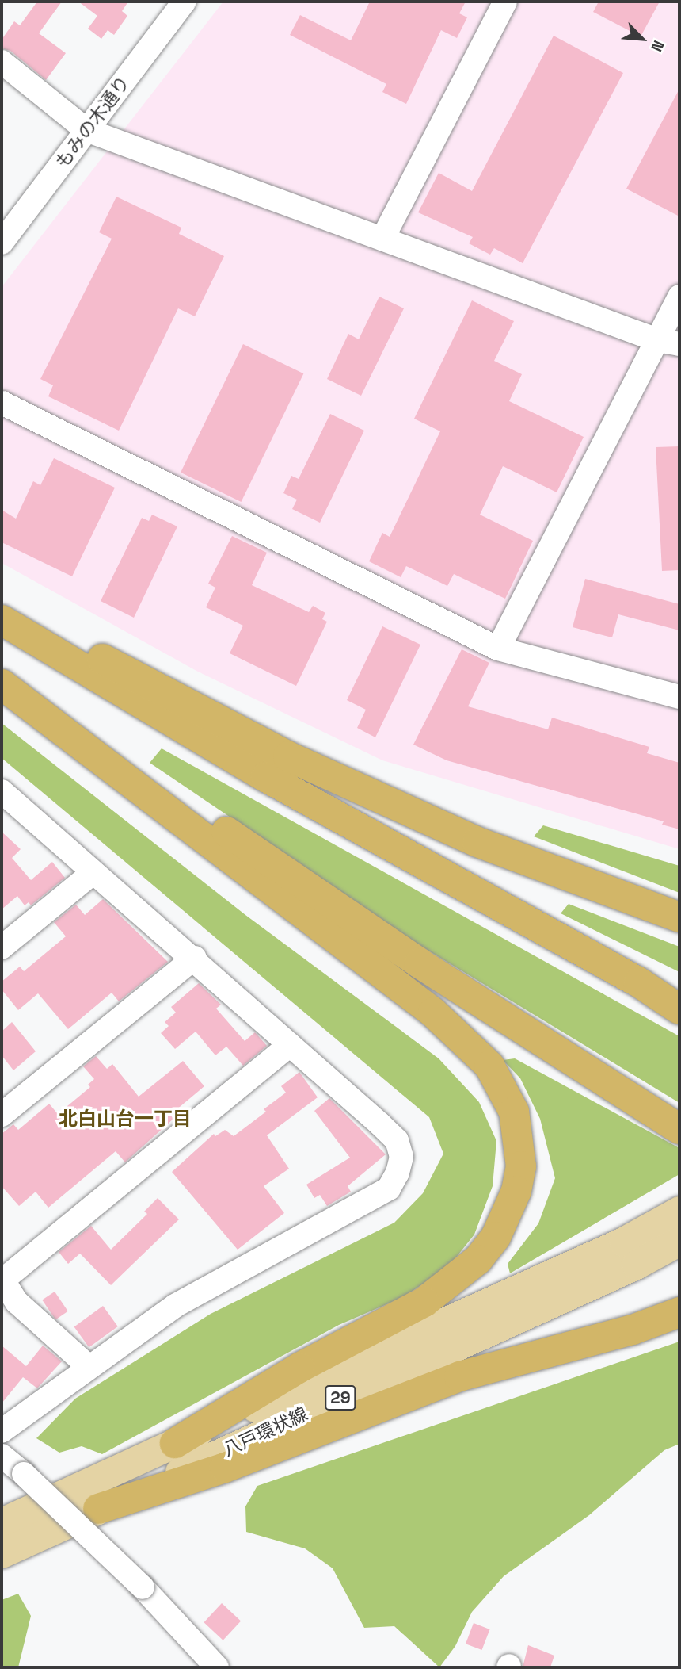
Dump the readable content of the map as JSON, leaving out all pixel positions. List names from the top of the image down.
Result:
{
  "streets": {
    "main road": ["29", "八戸環状線"],
    "street": ["もみの木通り"]
  },
  "districts": ["北白山台一丁目"],
  "north": "bottom right"
}
